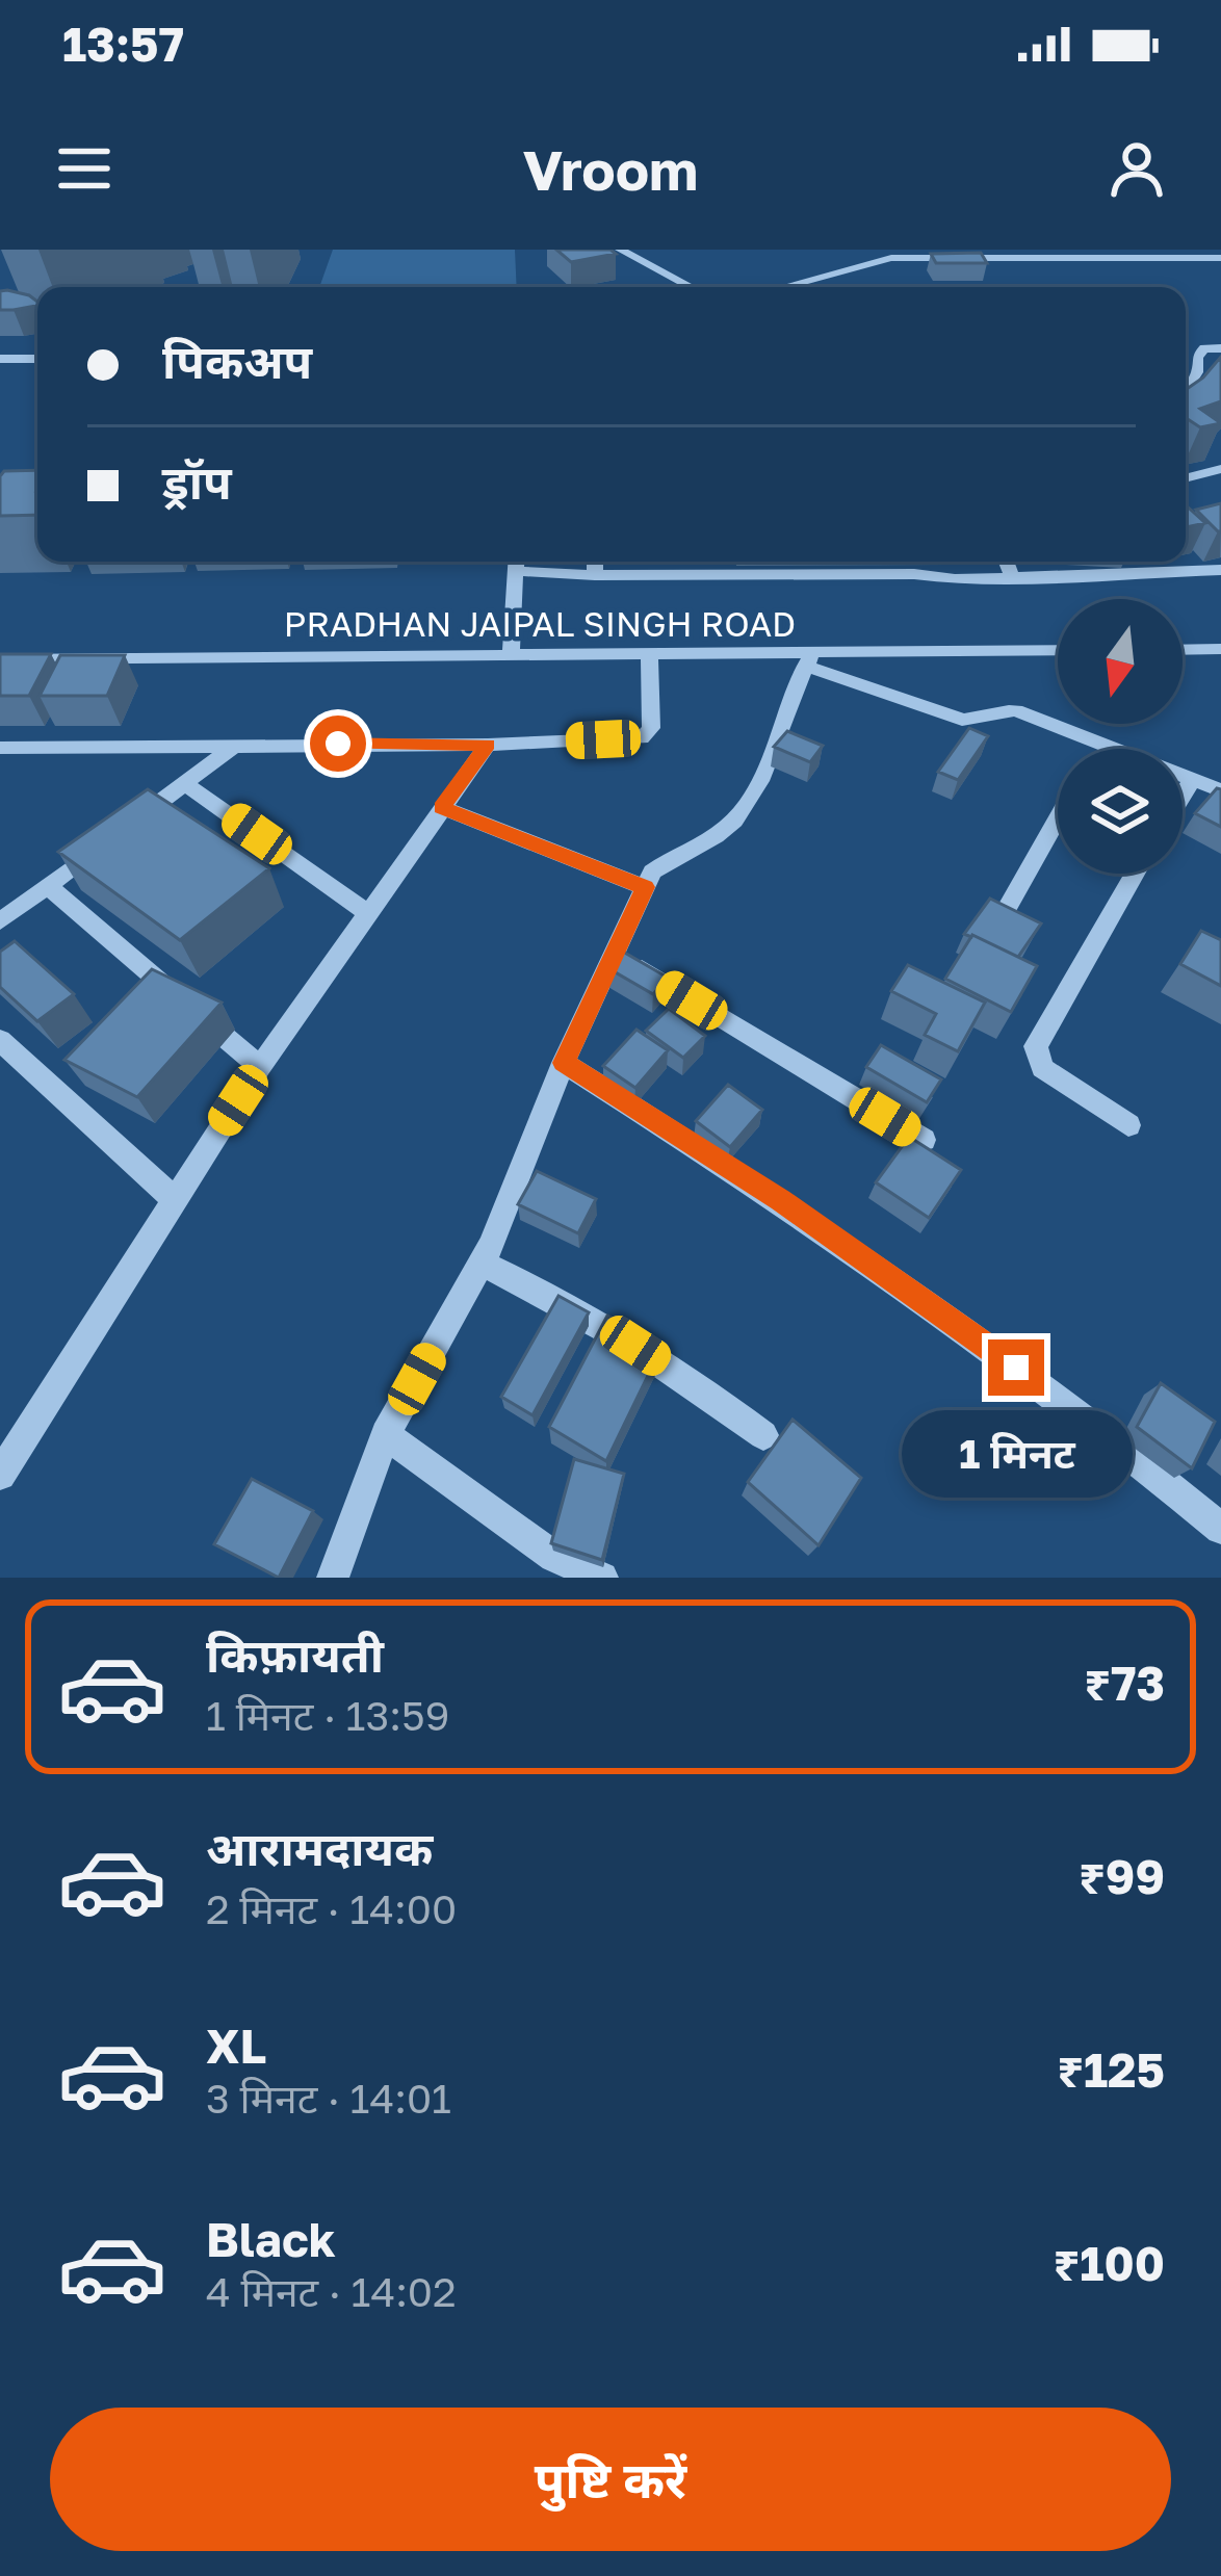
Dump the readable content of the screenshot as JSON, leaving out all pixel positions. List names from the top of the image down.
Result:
{
  "streets": {
    "street": ["PRADHAN JAIPAL SINGH ROAD"]
  },
  "north": "bottom",
  "page": {
    "status": "13:57",
    "header": "Vroom",
    "banner": ["पिकअप", "ड्रॉप"],
    "bubble": "1 मिनट",
    "list": [
      {
        "name": "किफ़ायती",
        "note": "1 मिनट · 13:59",
        "value": "₹73"
      },
      {
        "name": "आरामदायक",
        "note": "2 मिनट · 14:00",
        "value": "₹99"
      },
      {
        "name": "XL",
        "note": "3 मिनट · 14:01",
        "value": "₹125"
      },
      {
        "name": "Black",
        "note": "4 मिनट · 14:02",
        "value": "₹100"
      }
    ],
    "buttons": "पुष्टि करें"
  }
}
